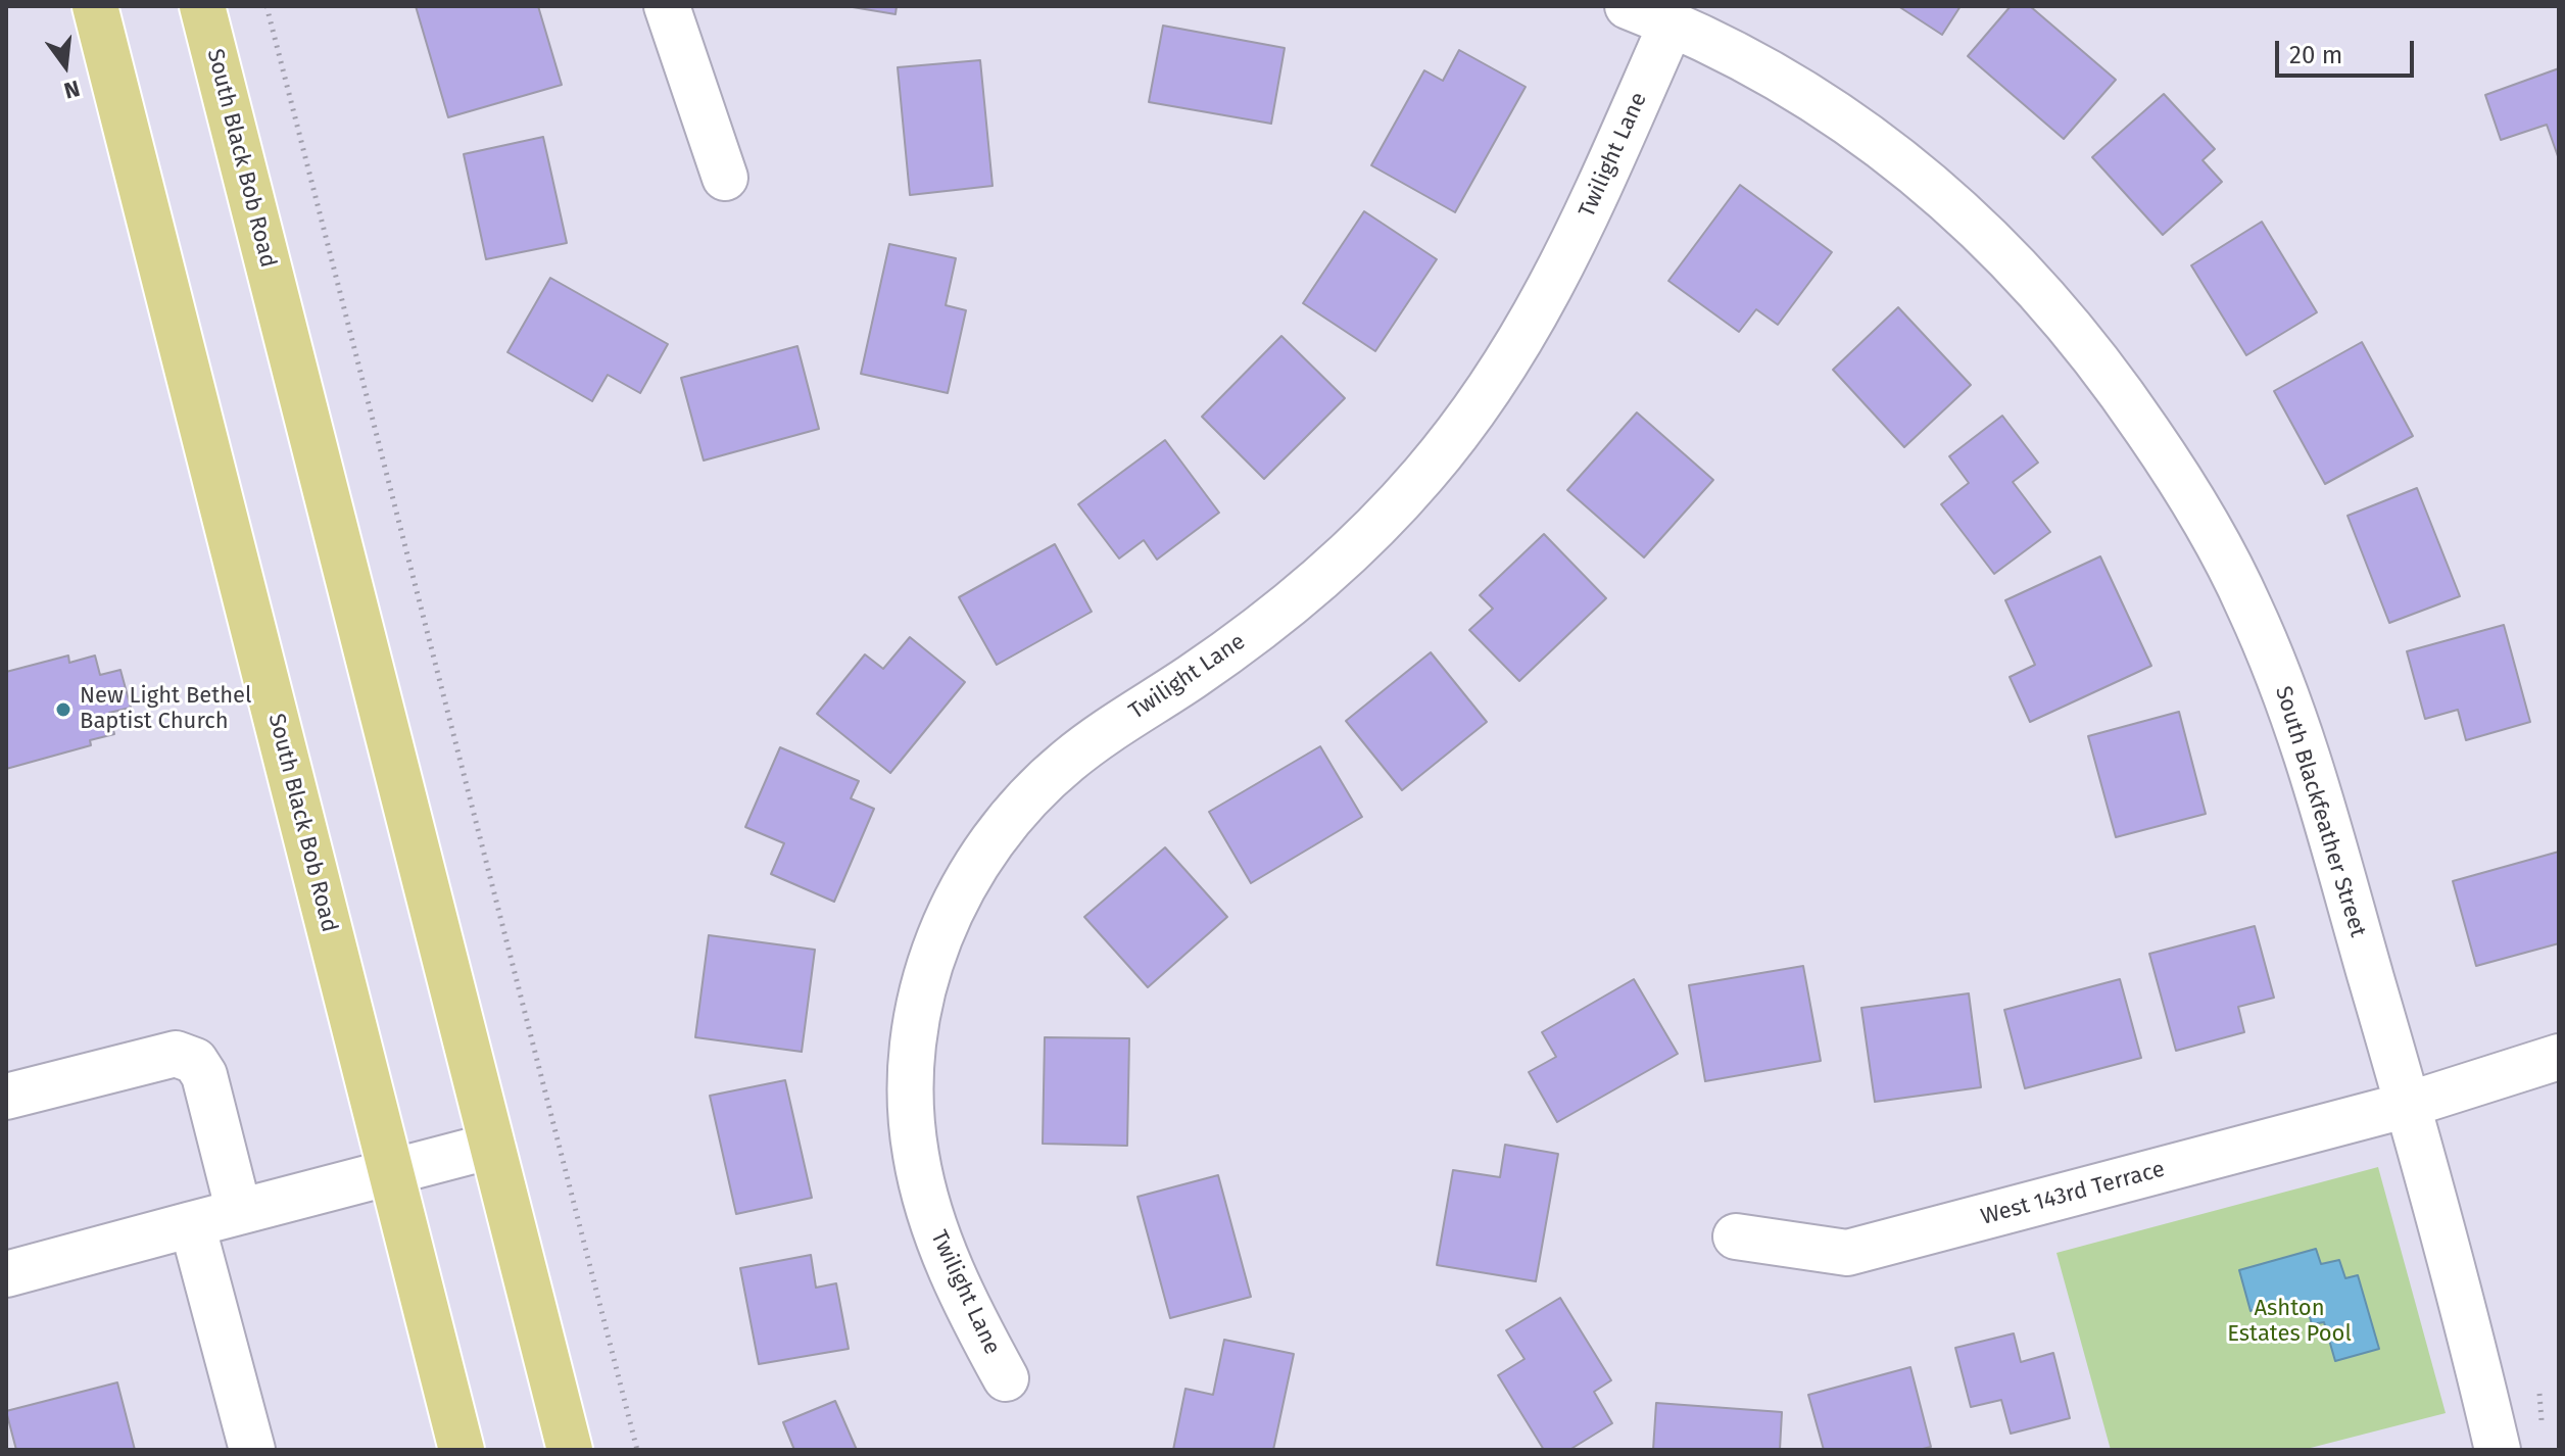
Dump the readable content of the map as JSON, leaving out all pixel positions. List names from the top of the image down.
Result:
{
  "streets": {
    "main road": ["South Black Bob Road"],
    "street": ["Twilight Lane", "South Blackfeather Street", "West 143rd Terrace"]
  },
  "crossings": [
    ["Twilight Lane", "South Blackfeather Street"],
    ["South Blackfeather Street", "West 143rd Terrace"]
  ],
  "parks": ["Ashton Estates Pool"],
  "places": ["New Light Bethel Baptist Church"],
  "scale_bar": "20 m",
  "north": "bottom"
}
